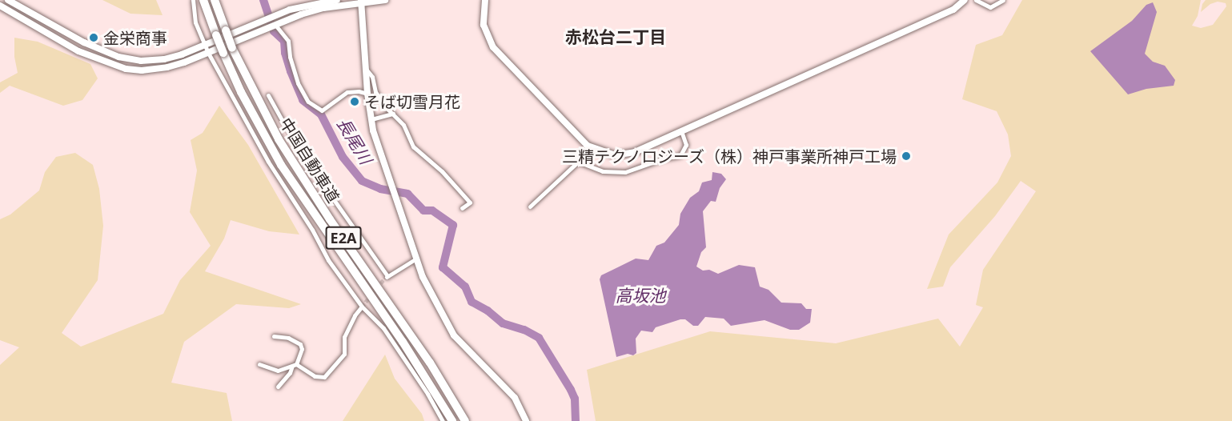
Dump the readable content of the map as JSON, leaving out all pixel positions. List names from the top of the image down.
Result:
{
  "streets": {
    "highway": ["中国自動車道", "E2A"]
  },
  "districts": ["赤松台二丁目"],
  "water": ["長尾川", "高坂池"],
  "places": ["金栄商事", "そば切雪月花", "三精テクノロジーズ（株）神戸事業所神戸工場"]
}
